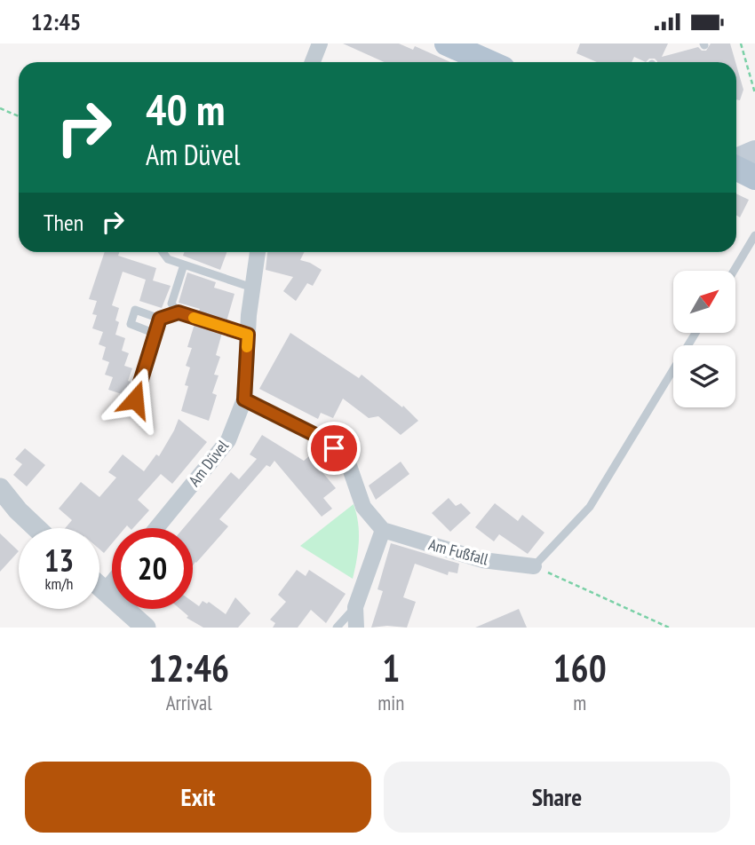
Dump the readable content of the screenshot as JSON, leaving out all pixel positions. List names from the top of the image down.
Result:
{
  "streets": {
    "street": ["Am Düvel", "Am Fußfall"]
  },
  "north": "top right",
  "page": {
    "status": "12:45",
    "turn": ["40 m", "Am Düvel"],
    "then": "Then",
    "speed": "13 km/h",
    "limit": "20",
    "eta": [
      "12:46",
      "Arrival",
      "1",
      "min",
      "160",
      "m"
    ],
    "buttons": ["Exit", "Share"]
  }
}
